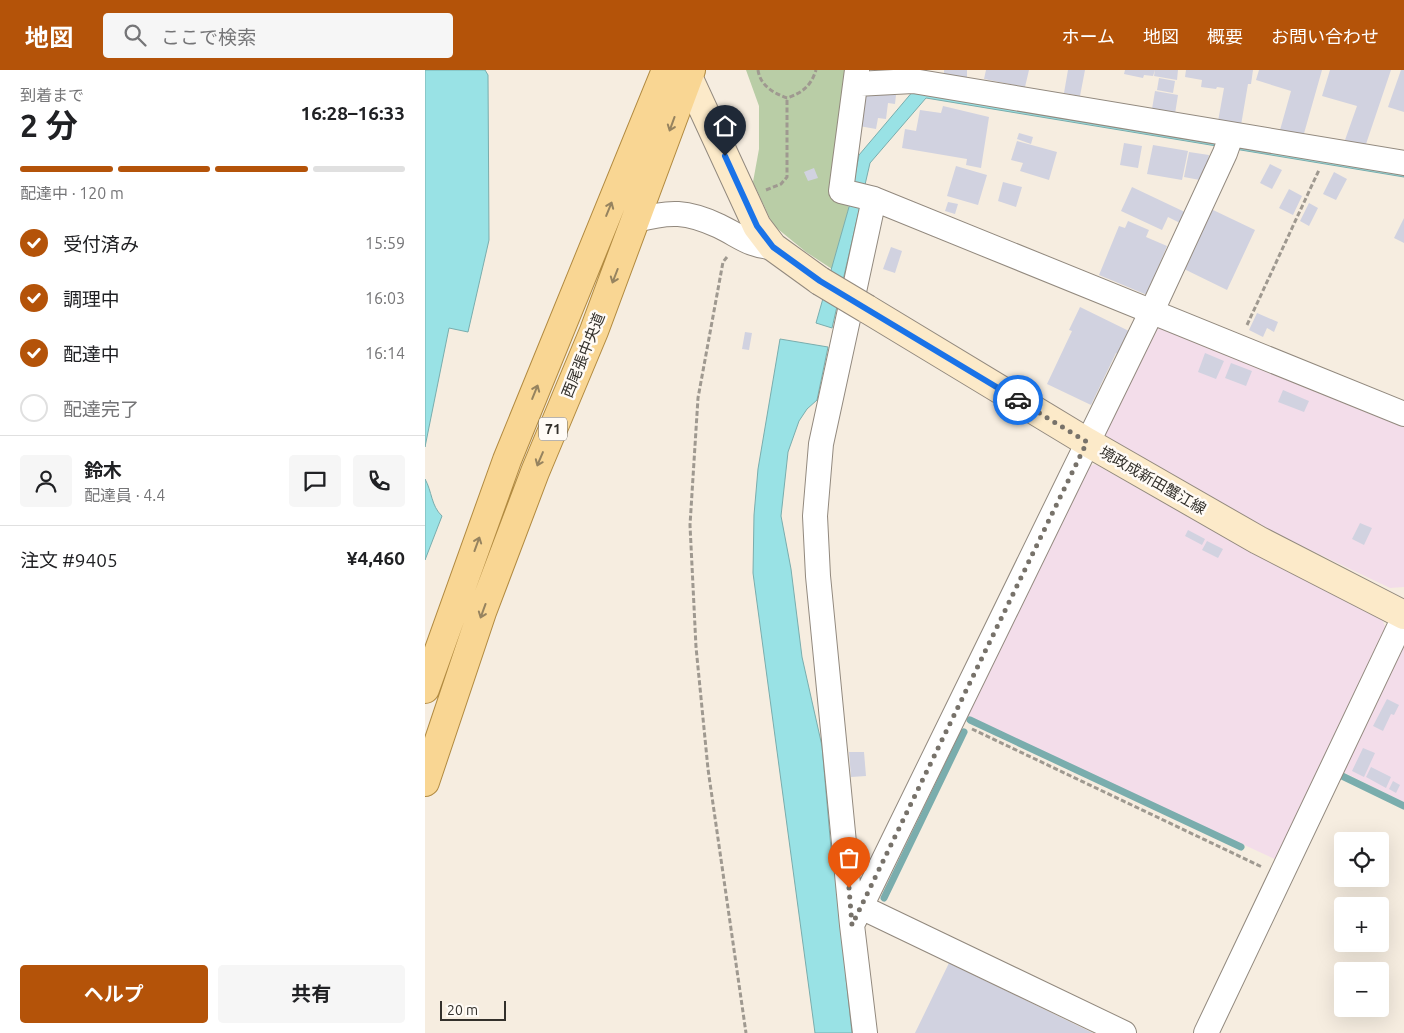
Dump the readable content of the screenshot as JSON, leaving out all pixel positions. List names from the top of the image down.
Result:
{
  "streets": {
    "main road": ["西尾張中央道", "71", "境政成新田蟹江線"]
  },
  "crossings": [
    ["西尾張中央道", "境政成新田蟹江線"]
  ],
  "scale_bar": "20 m",
  "page": {
    "header": "地図",
    "search": "ここで検索",
    "nav": [
      "ホーム",
      "地図",
      "概要",
      "お問い合わせ"
    ],
    "heading": ["2 分", "到着まで", "16:28–16:33"],
    "panel": [
      "鈴木",
      "配達員 · 4.4",
      "注文 #9405",
      "¥4,460"
    ],
    "bar": "配達中 · 120 m",
    "list": [
      ["受付済み", "15:59"],
      ["調理中", "16:03"],
      ["配達中", "16:14"],
      "配達完了"
    ],
    "map_buttons": ["+", "−"],
    "buttons": ["ヘルプ", "共有"],
    "scale": "20 m"
  }
}
